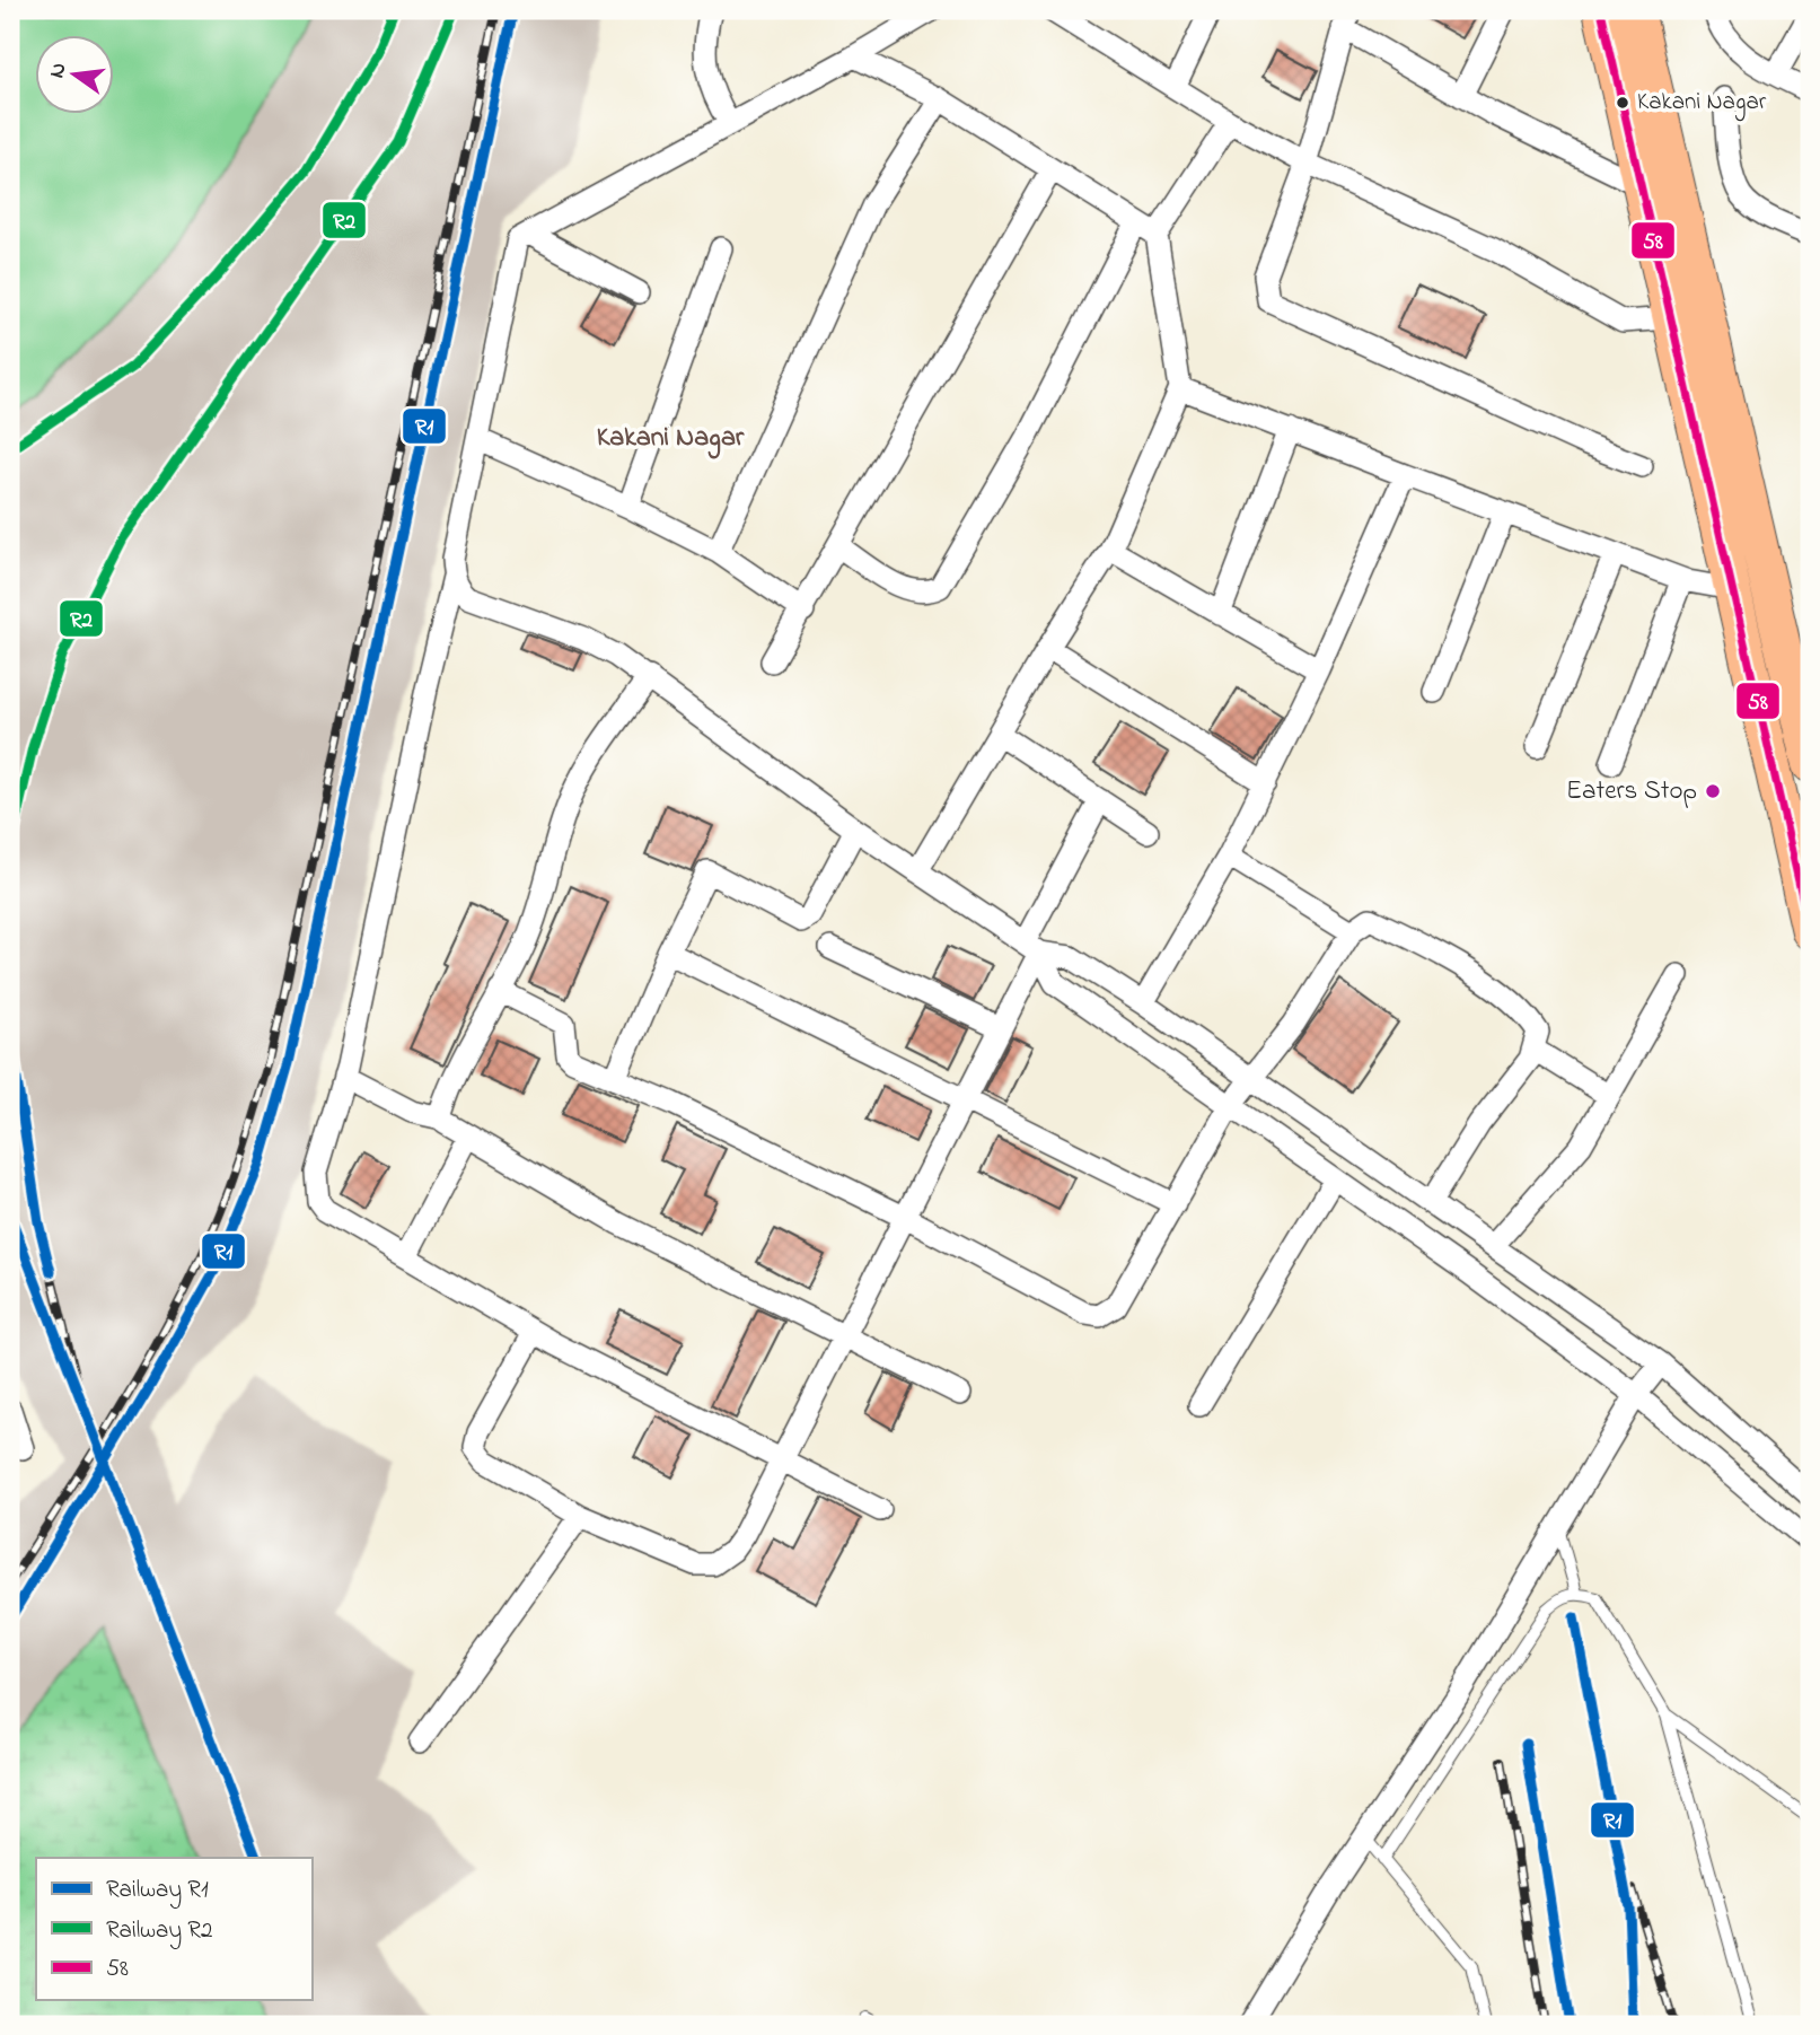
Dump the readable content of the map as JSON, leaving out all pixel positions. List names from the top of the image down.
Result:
{
  "districts": ["Kakani Nagar"],
  "places": ["Kakani Nagar", "Eaters Stop"],
  "lines": ["rail line R1", "rail line R2", "transit line 58"],
  "legend": ["Railway R1", "Railway R2", "58"],
  "north": "left"
}
